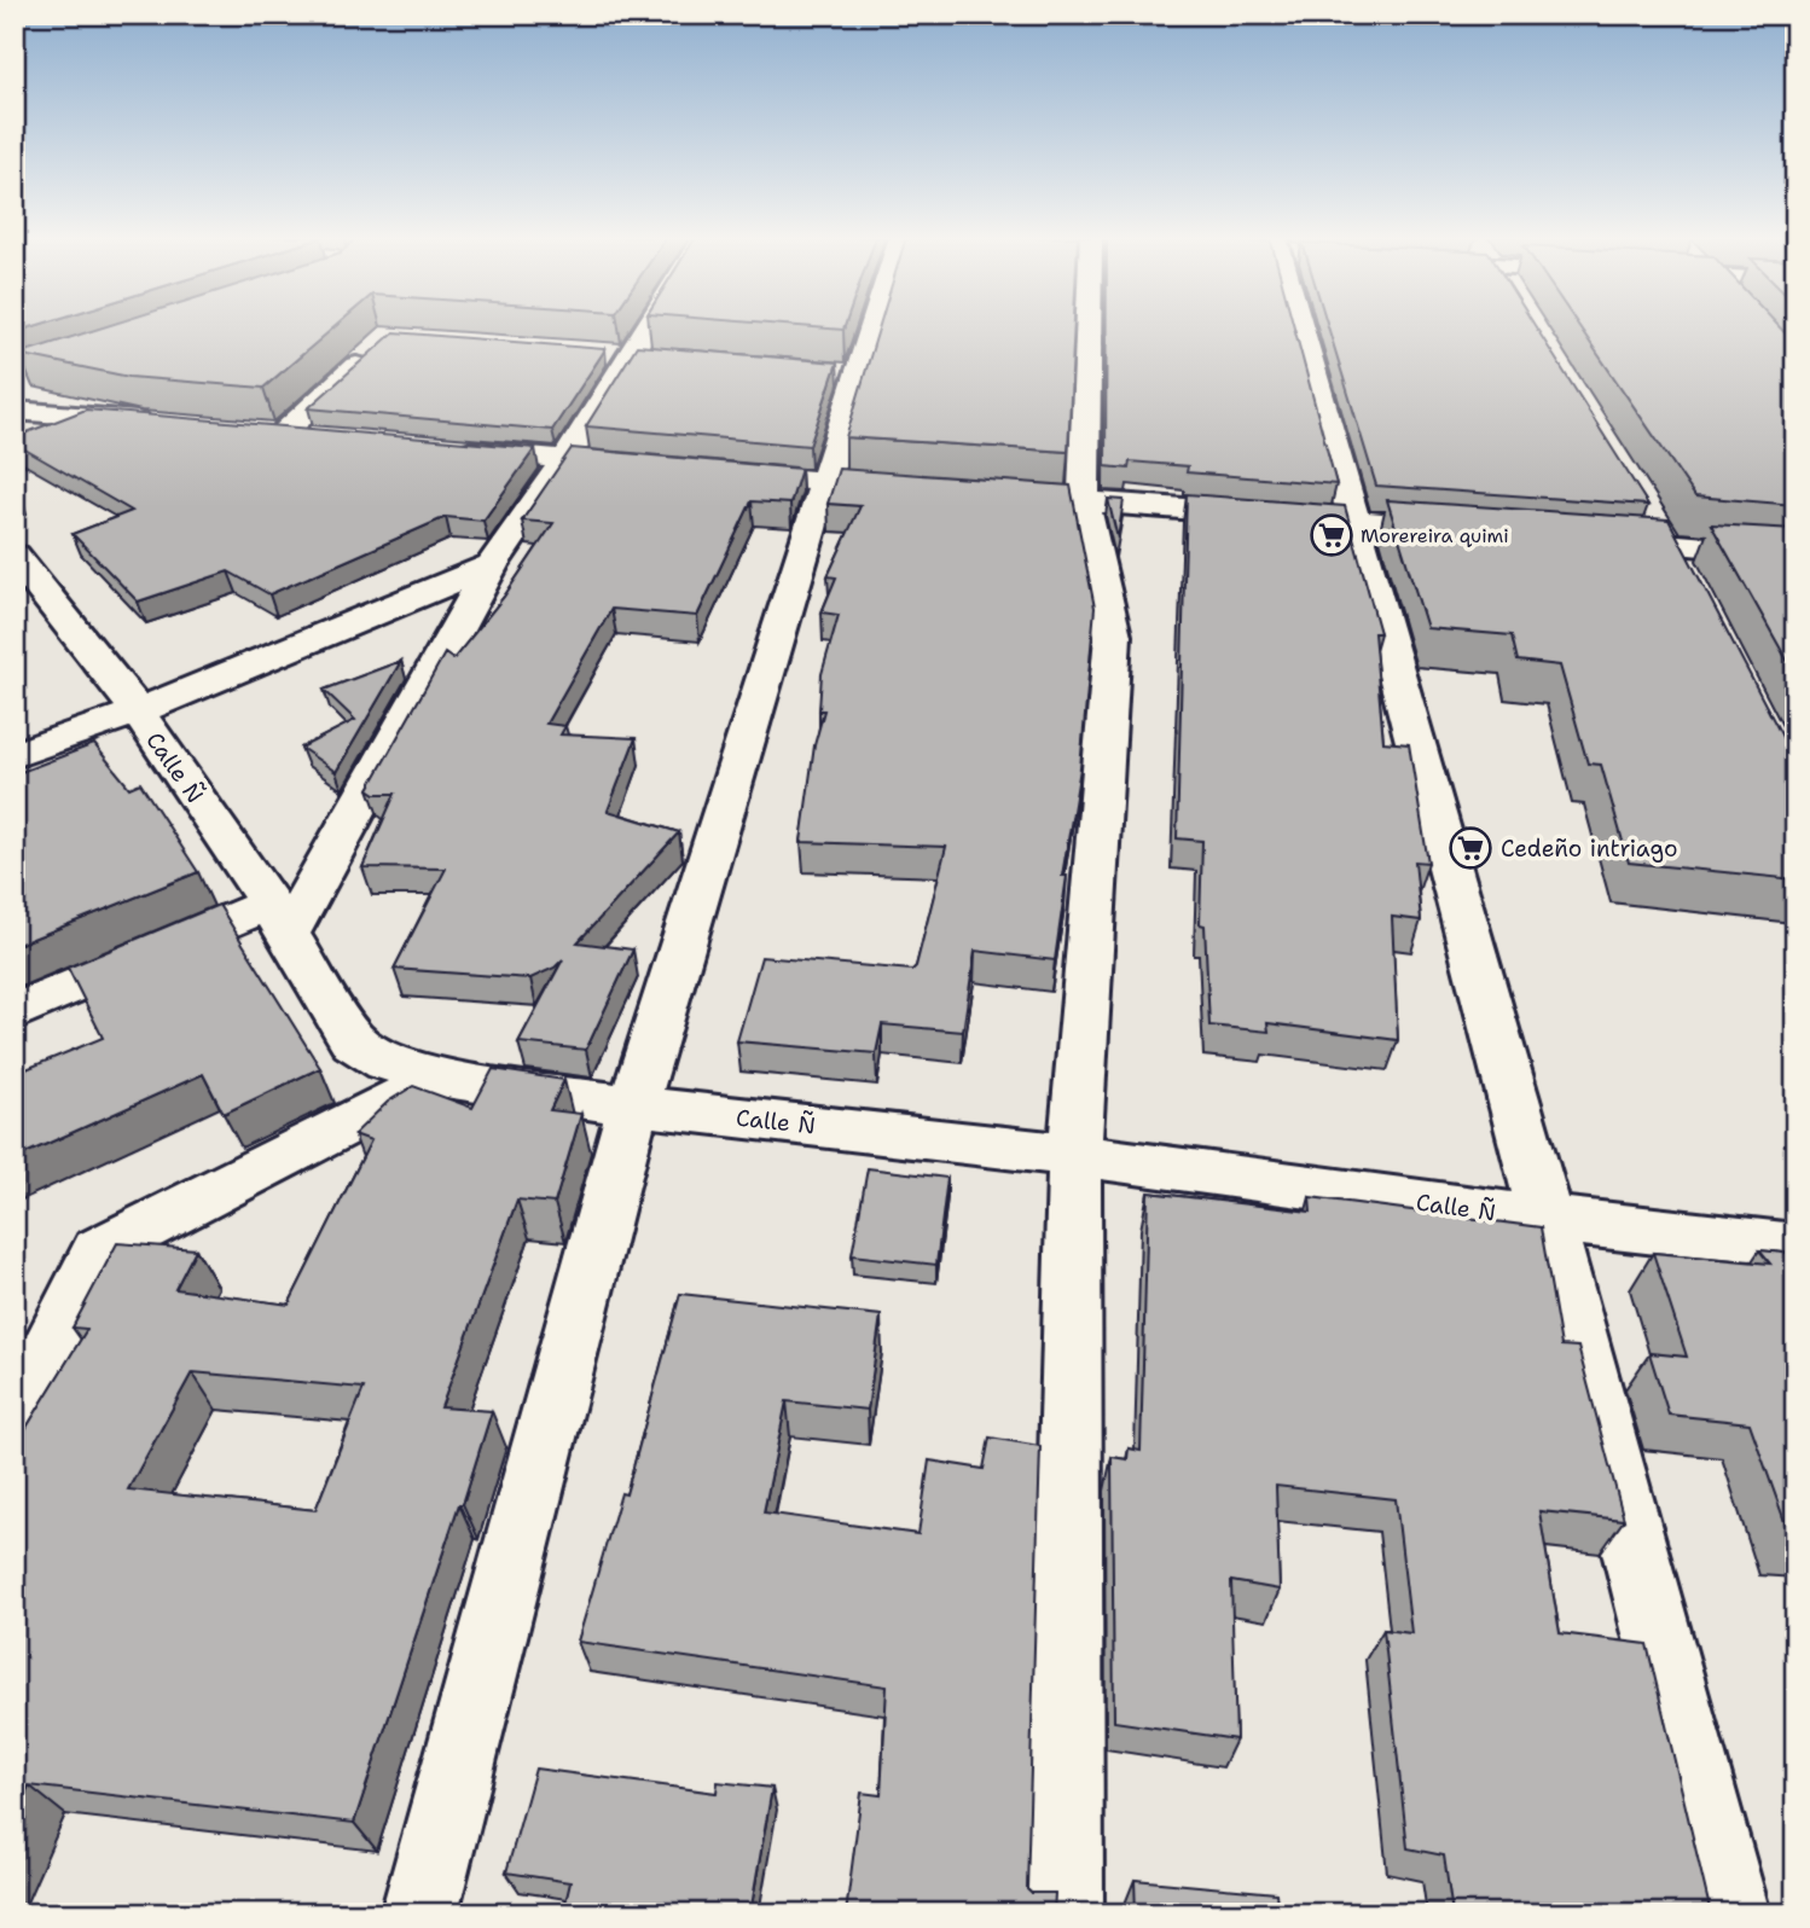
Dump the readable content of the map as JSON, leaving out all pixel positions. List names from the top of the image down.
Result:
{
  "streets": {
    "street": ["Calle Ñ"]
  },
  "places": {
    "supermarket": ["Morereira quimi", "Cedeño intriago"]
  }
}
